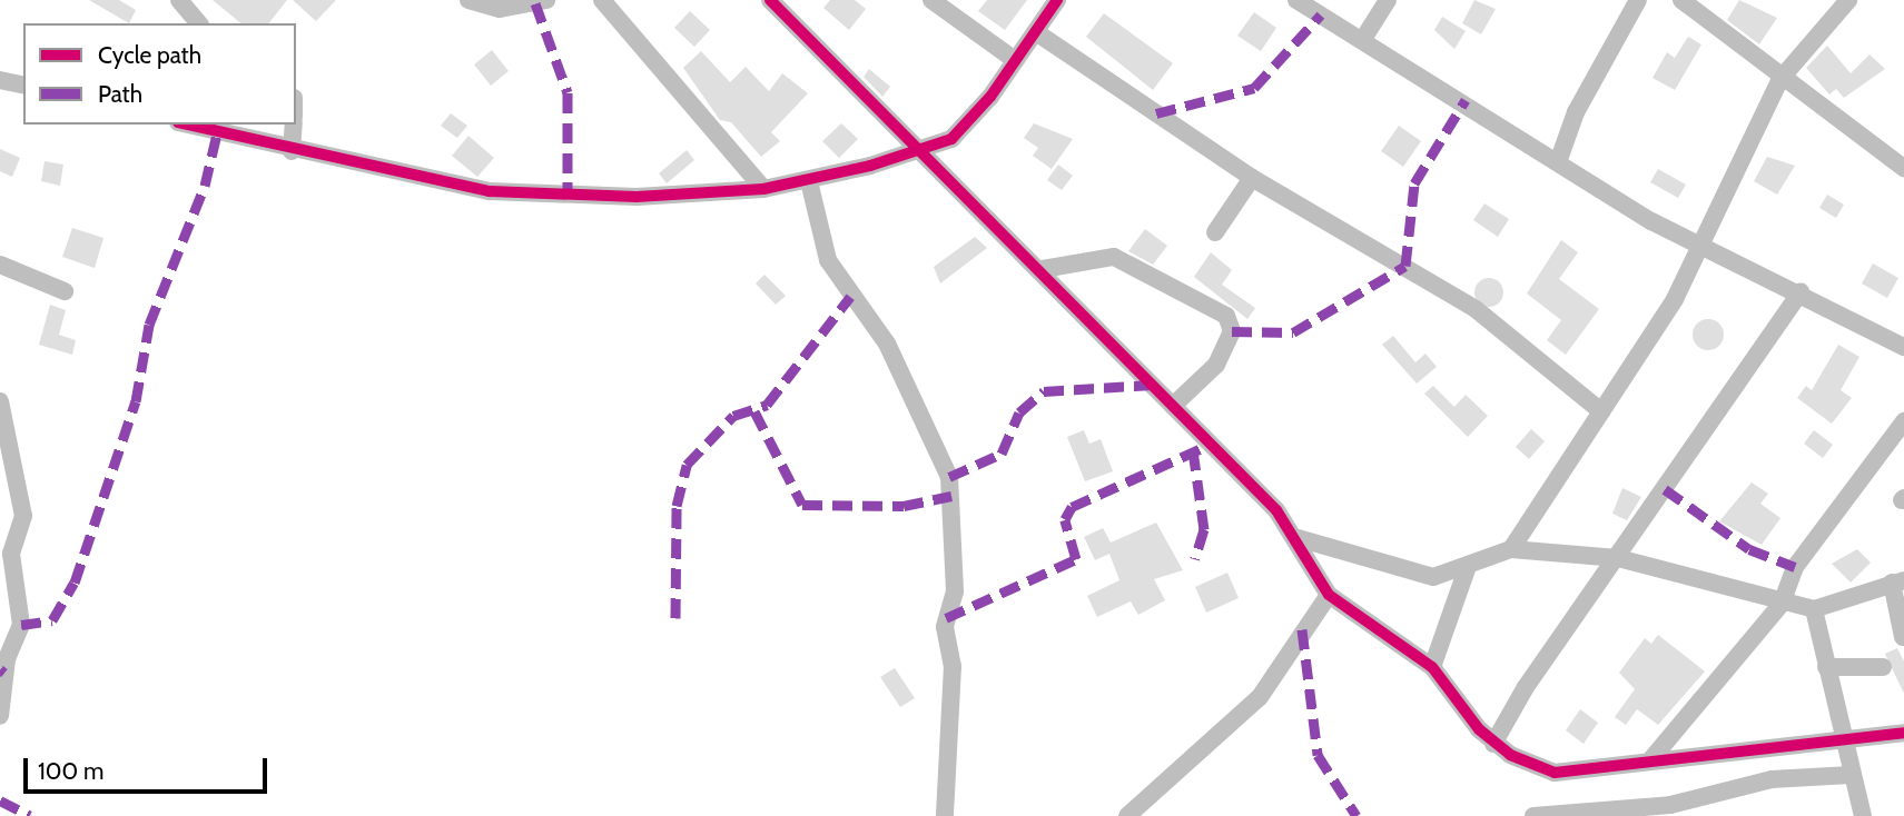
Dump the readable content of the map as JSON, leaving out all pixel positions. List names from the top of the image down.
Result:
{
  "legend": ["Cycle path", "Path"],
  "scale_bar": "100 m"
}
